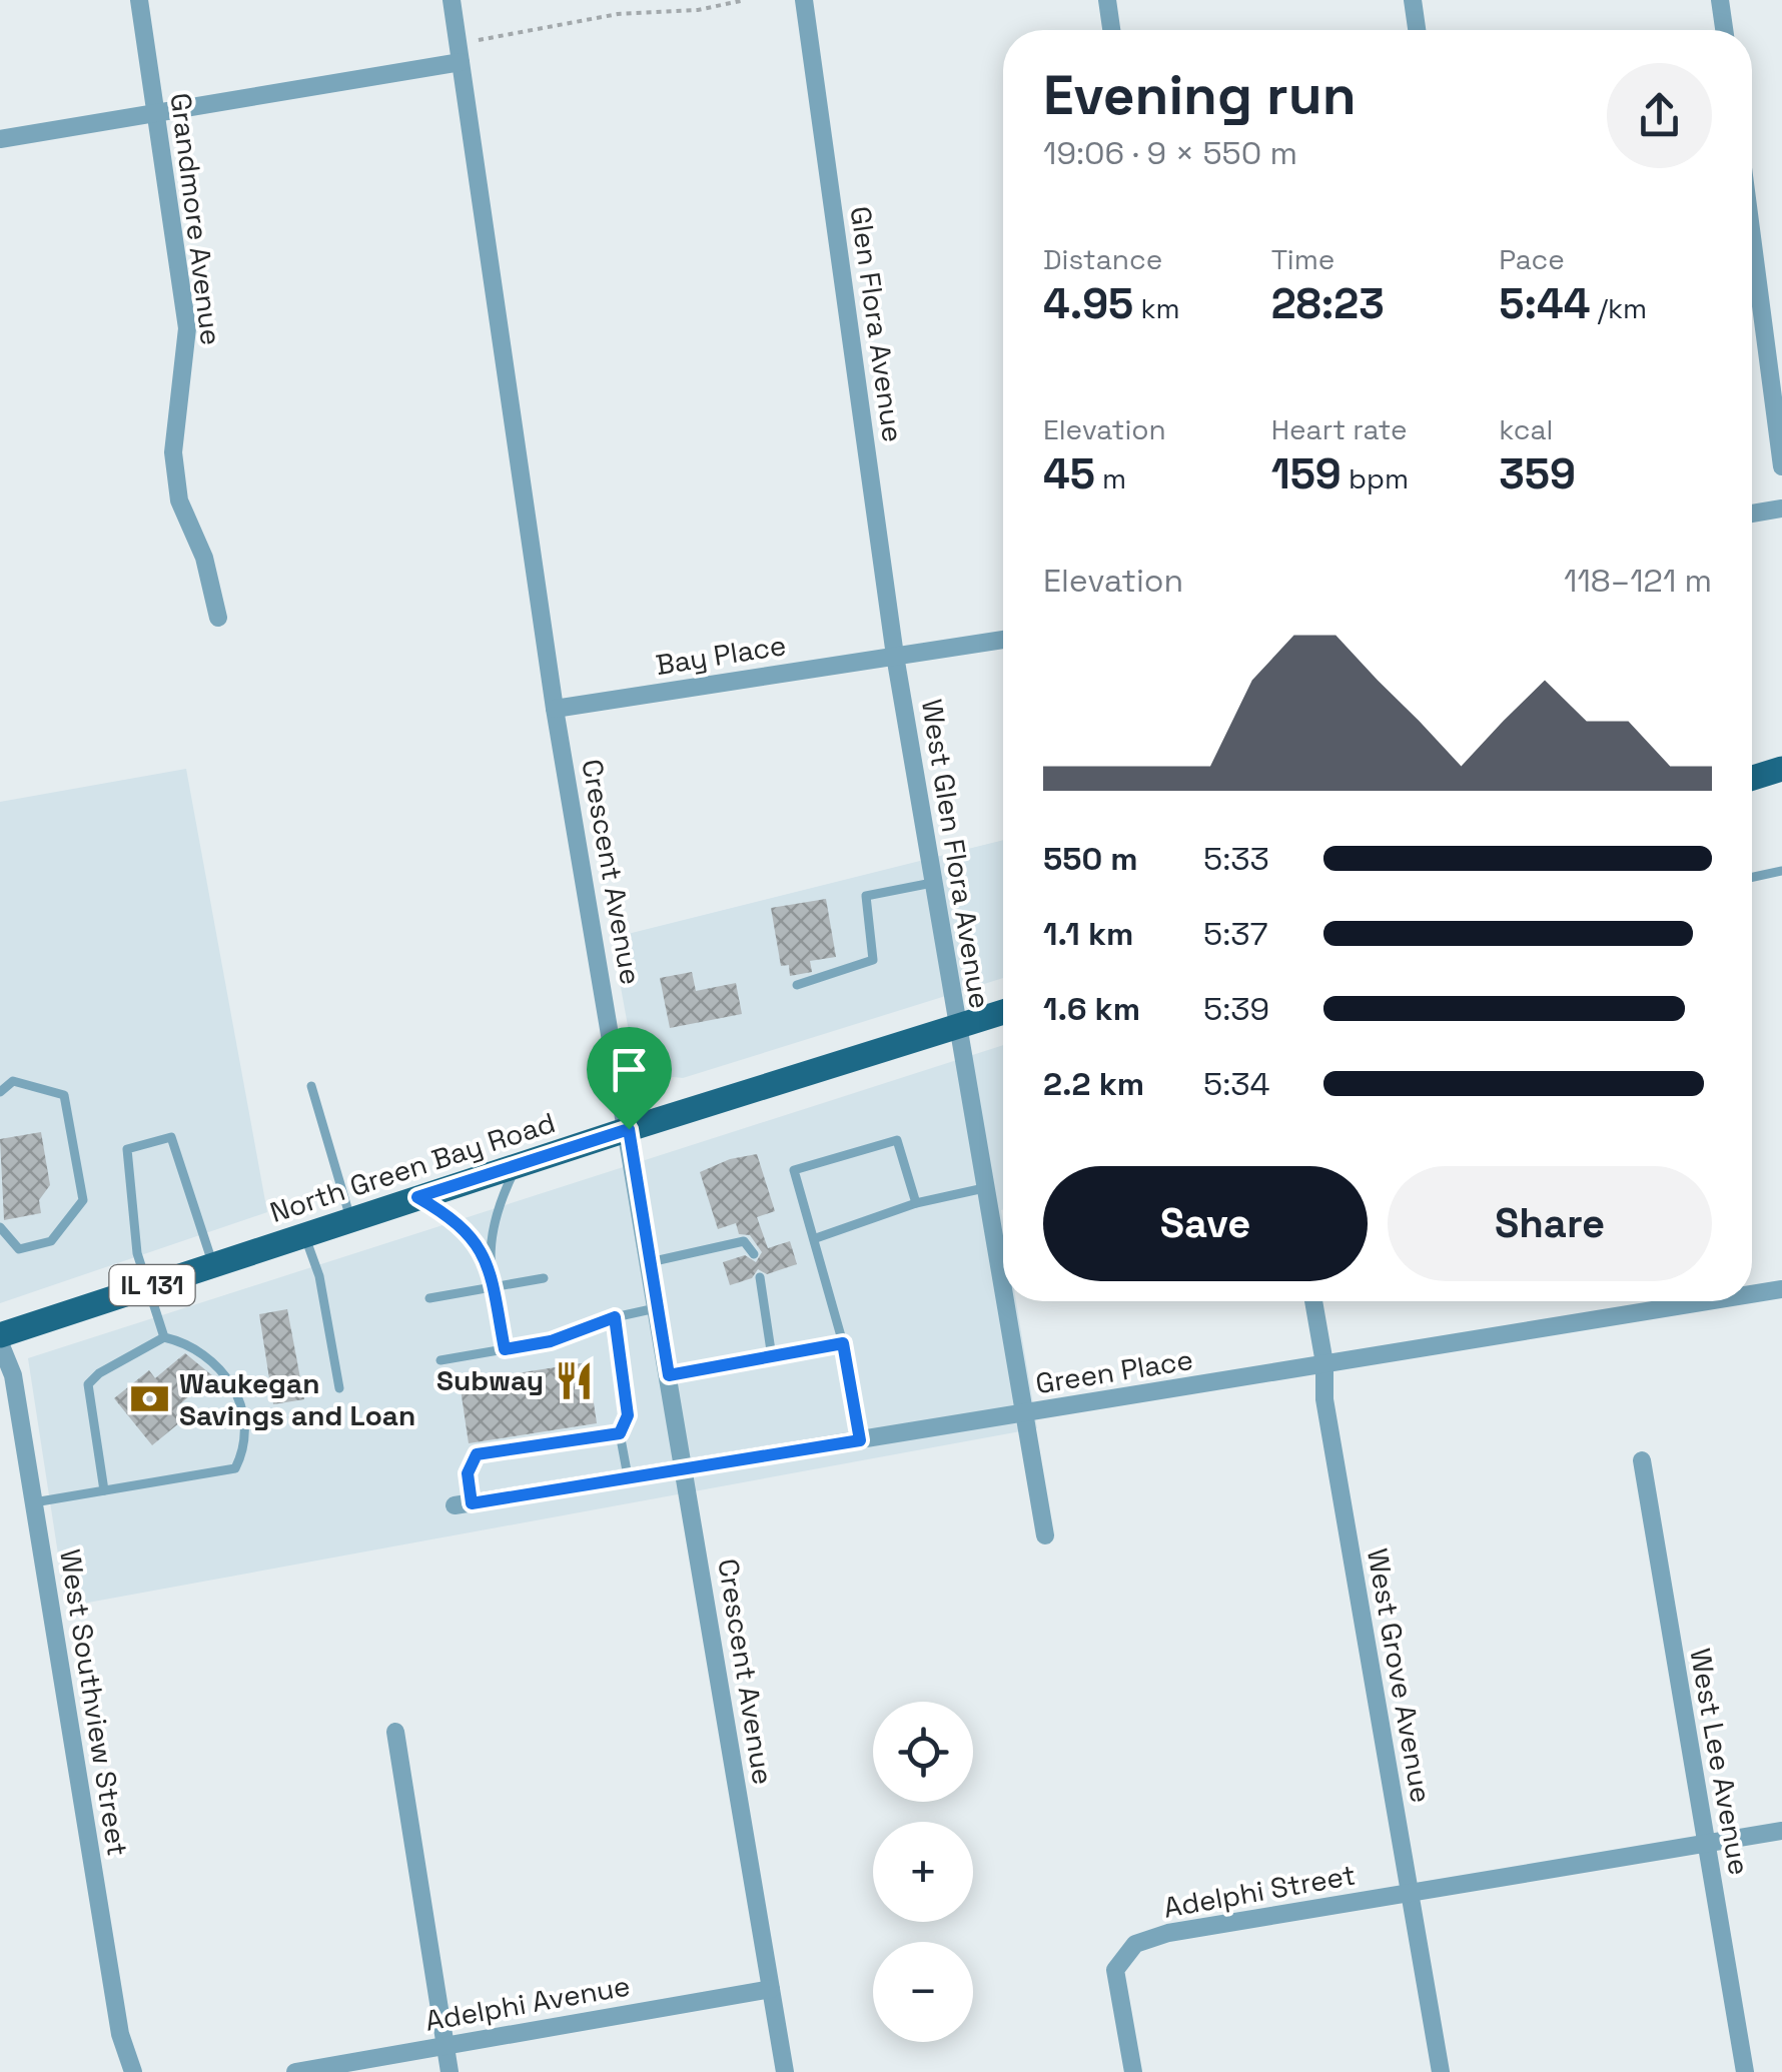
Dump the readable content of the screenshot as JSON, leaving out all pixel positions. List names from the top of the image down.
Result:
{
  "streets": {
    "main road": ["North Green Bay Road", "IL 131"],
    "street": [
      "Grandmore Avenue",
      "Glen Flora Avenue",
      "Bay Place",
      "West Glen Flora Avenue",
      "Crescent Avenue",
      "Green Place",
      "West Grove Avenue",
      "West Southview Street",
      "West Lee Avenue",
      "Adelphi Street",
      "Adelphi Avenue"
    ]
  },
  "crossings": [
    ["Glen Flora Avenue", "Bay Place"],
    ["Glen Flora Avenue", "West Glen Flora Avenue"],
    ["Bay Place", "West Glen Flora Avenue"],
    ["Bay Place", "Crescent Avenue"],
    ["West Glen Flora Avenue", "North Green Bay Road"],
    ["West Glen Flora Avenue", "Green Place"],
    ["Crescent Avenue", "North Green Bay Road"],
    ["Crescent Avenue", "Green Place"],
    ["Crescent Avenue", "Adelphi Avenue"],
    ["Green Place", "West Grove Avenue"],
    ["West Grove Avenue", "Adelphi Street"],
    ["West Lee Avenue", "Adelphi Street"]
  ],
  "places": {
    "restaurant": ["Subway"],
    "bank": ["Waukegan Savings and Loan"]
  },
  "page": {
    "heading": ["Evening run", "19:06 · 9 × 550 m"],
    "stats": [
      ["Distance", "4.95 km"],
      ["Time", "28:23"],
      ["Pace", "5:44 /km"],
      ["Elevation", "45 m"],
      ["Heart rate", "159 bpm"],
      ["kcal", "359"]
    ],
    "chart": ["Elevation", "118–121 m"],
    "list": [
      {
        "name": "550 m",
        "note": "5:33"
      },
      {
        "name": "1.1 km",
        "note": "5:37"
      },
      {
        "name": "1.6 km",
        "note": "5:39"
      },
      {
        "name": "2.2 km",
        "note": "5:34"
      }
    ],
    "buttons": ["Save", "Share"],
    "map_buttons": ["+", "−"]
  }
}
